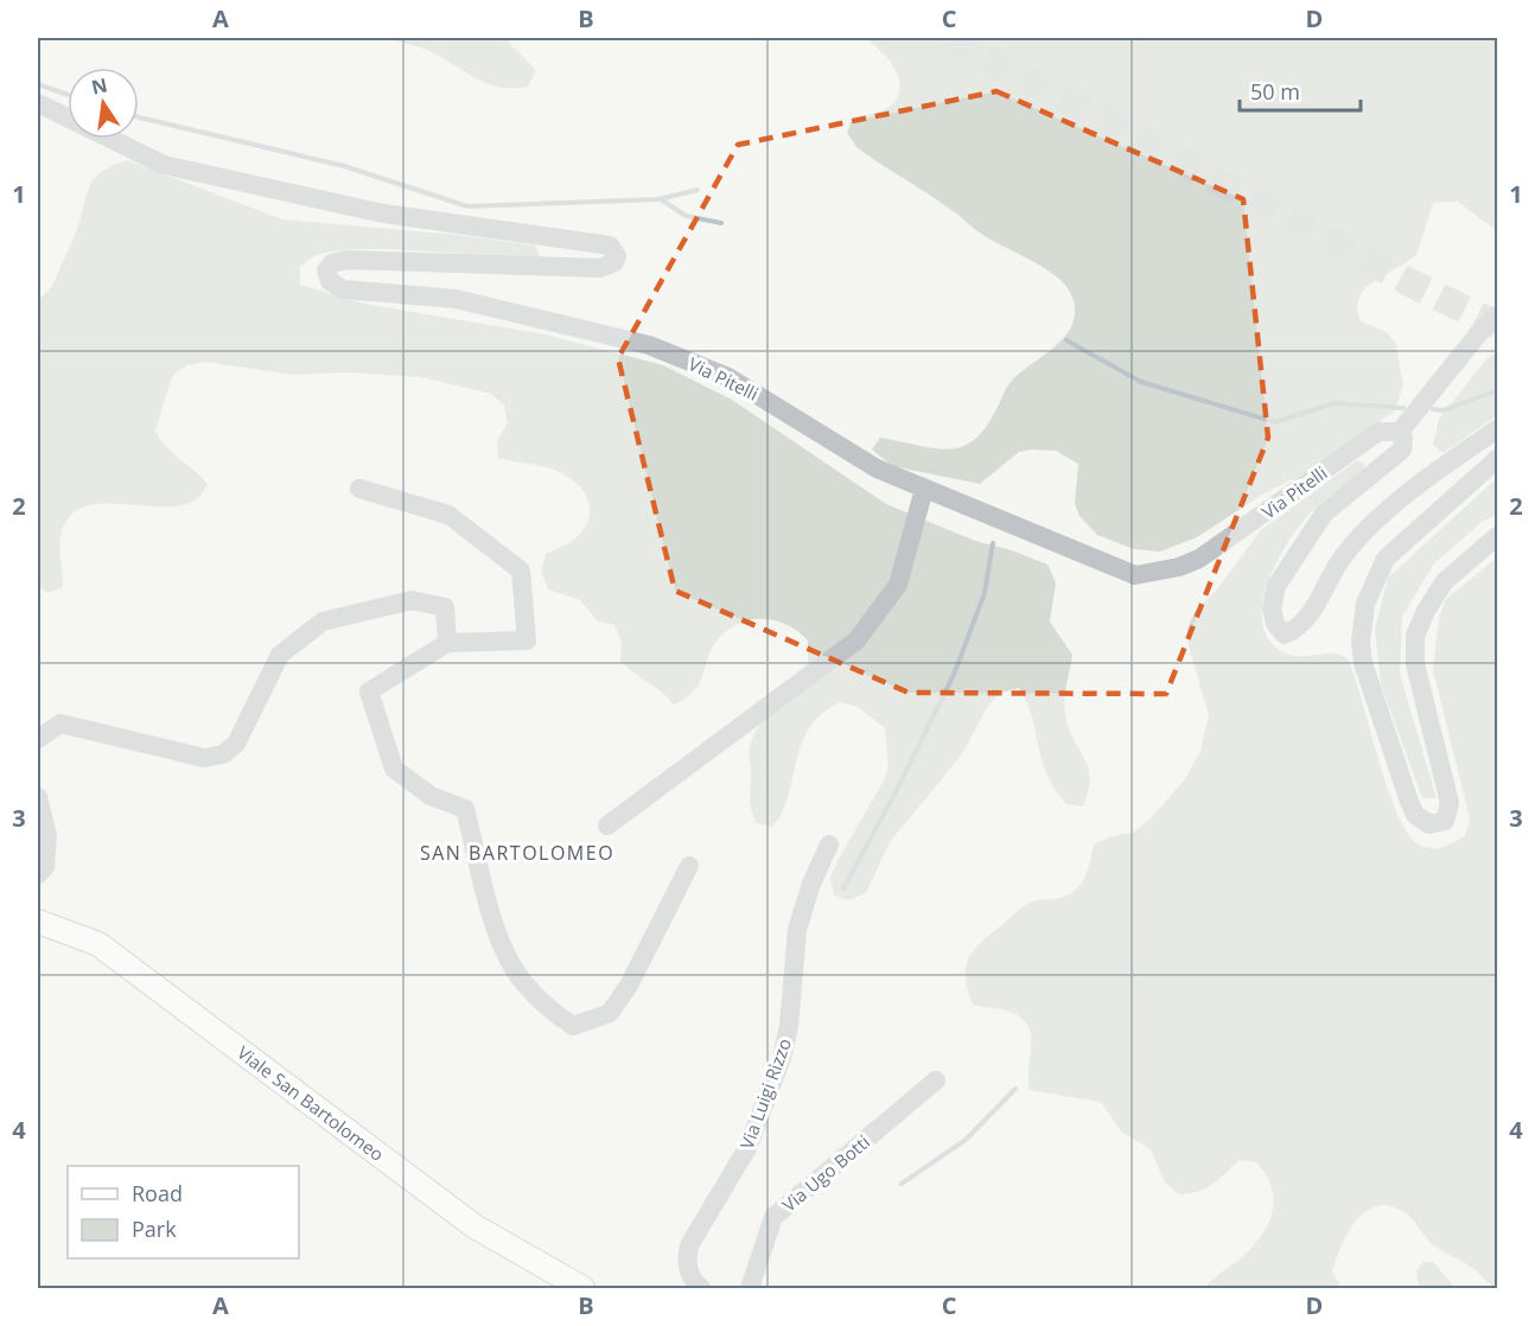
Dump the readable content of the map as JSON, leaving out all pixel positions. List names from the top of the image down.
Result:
{
  "streets": {
    "main road": ["Viale San Bartolomeo"],
    "street": ["Via Pitelli", "Via Luigi Rizzo", "Via Ugo Botti"]
  },
  "districts": ["SAN BARTOLOMEO"],
  "legend": ["Road", "Park"],
  "scale_bar": "50 m",
  "north": "top",
  "grid": {
    "columns": [
      "A",
      "B",
      "C",
      "D"
    ],
    "rows": [
      "1",
      "2",
      "3",
      "4"
    ]
  }
}
